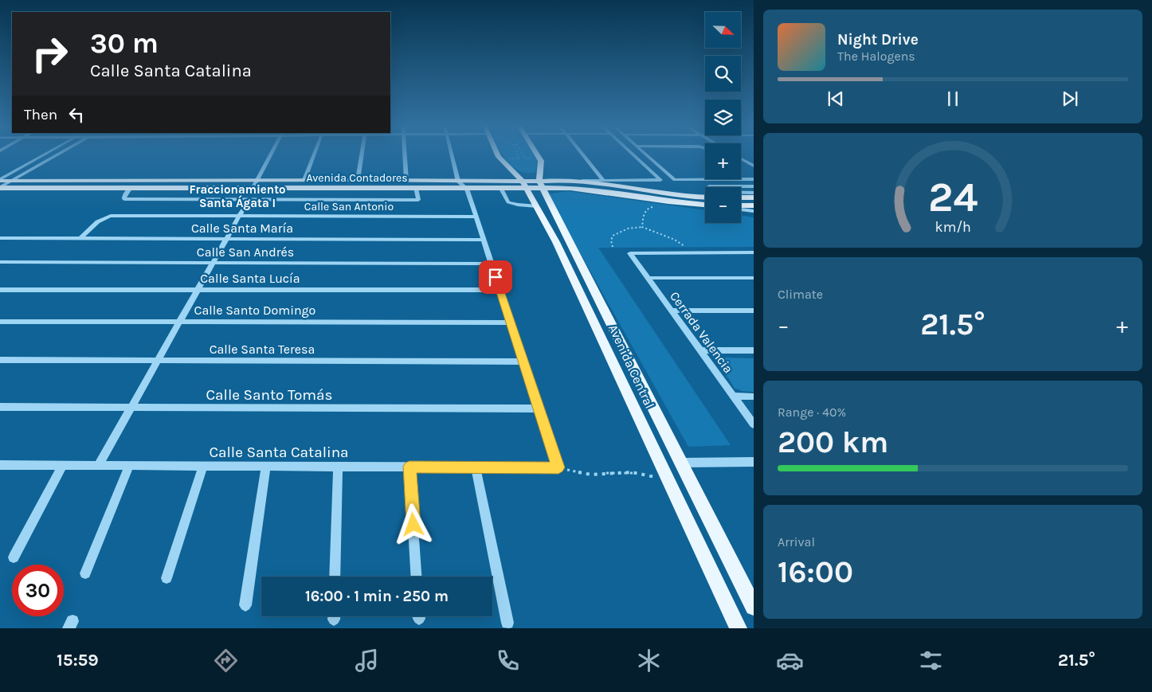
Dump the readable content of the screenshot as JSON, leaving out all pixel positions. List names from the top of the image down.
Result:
{
  "streets": {
    "main road": ["Avenida Contadores", "Avenida Central"],
    "street": [
      "Calle San Antonio",
      "Calle Santa María",
      "Calle San Andrés",
      "Calle Santa Lucía",
      "Calle Santo Domingo",
      "Cerrada Valencia",
      "Calle Santa Teresa",
      "Calle Santo Tomás",
      "Calle Santa Catalina"
    ]
  },
  "crossings": [
    ["Avenida Contadores", "Avenida Central"],
    ["Calle San Antonio", "Calle Santa María"]
  ],
  "districts": ["Fraccionamiento Santa Ágata I"],
  "north": "bottom right",
  "page": {
    "map_buttons": ["+", "−"],
    "turn": ["30 m", "Calle Santa Catalina"],
    "song": ["Night Drive", "The Halogens"],
    "then": "Then",
    "tile": [
      "Climate",
      ["Range · 40%", "200 km"],
      ["Arrival", "16:00"]
    ],
    "heat": ["−", "21.5°", "+"],
    "limit": "30",
    "trip": "16:00 · 1 min · 250 m",
    "tabs": ["15:59", "21.5°"],
    "gauge": ["24", "km/h"]
  }
}
